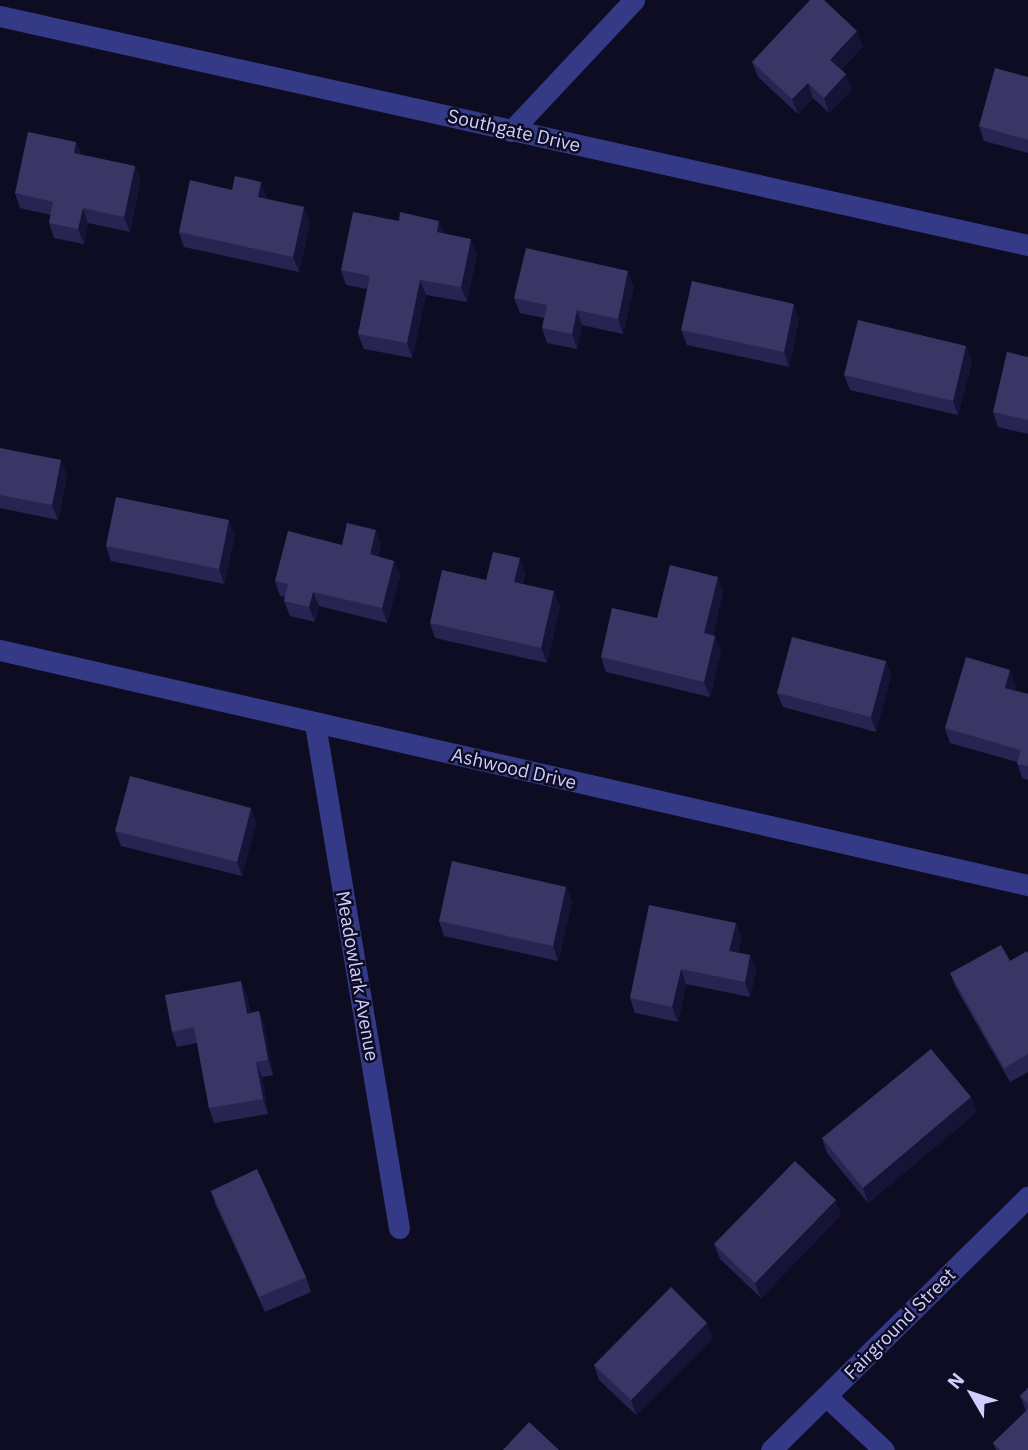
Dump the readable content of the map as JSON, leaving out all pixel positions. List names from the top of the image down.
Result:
{
  "streets": {
    "street": [
      "Southgate Drive",
      "Ashwood Drive",
      "Meadowlark Avenue",
      "Fairground Street"
    ]
  },
  "crossings": [
    ["Ashwood Drive", "Meadowlark Avenue"]
  ],
  "north": "top left"
}
